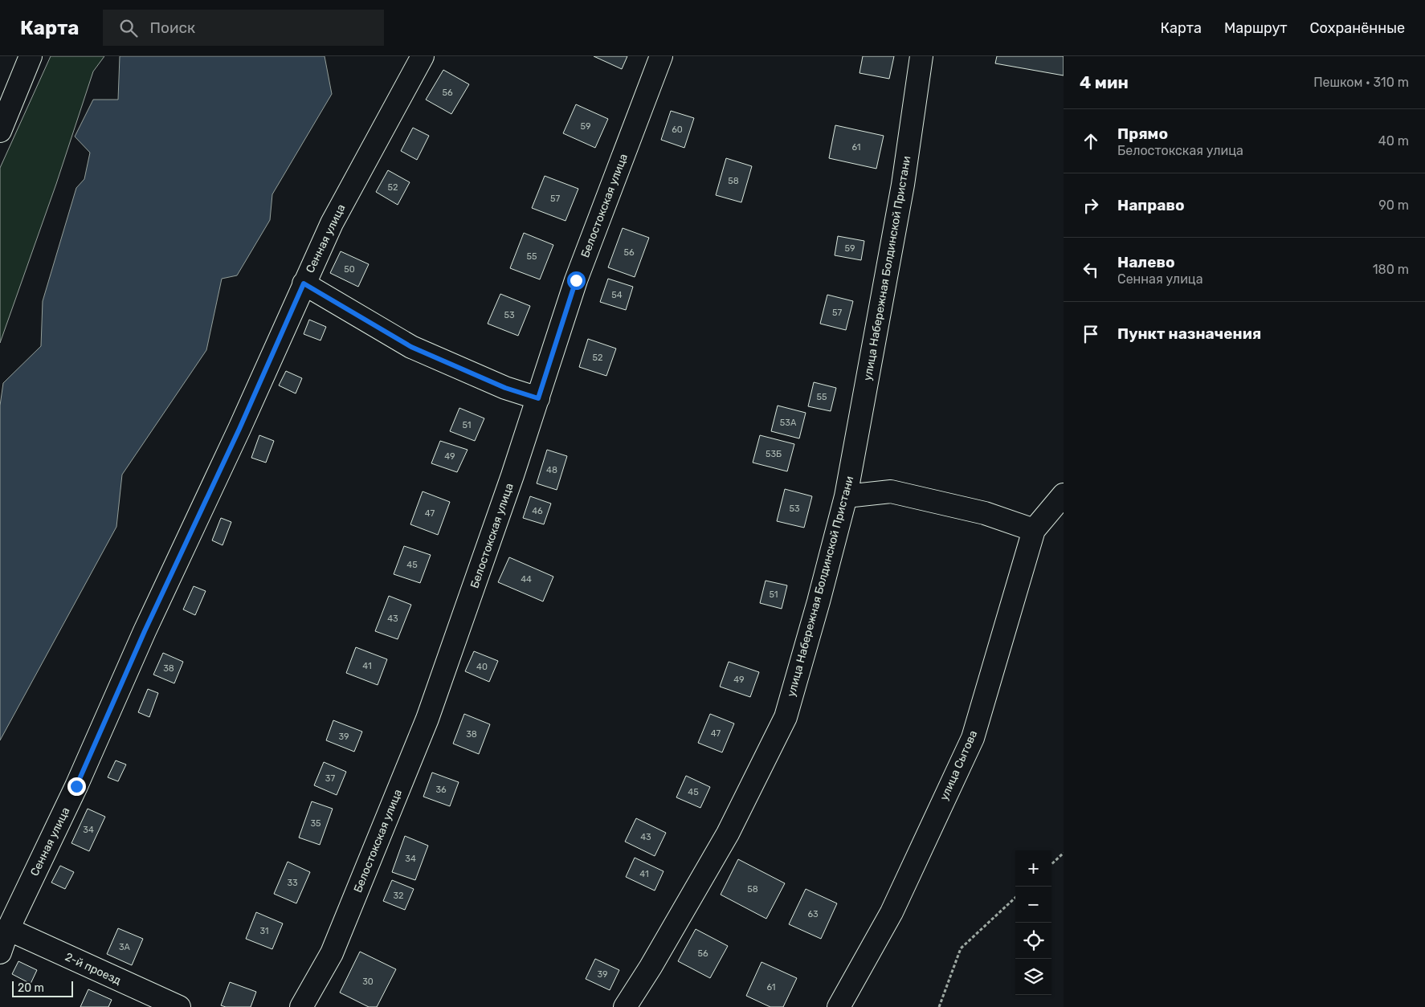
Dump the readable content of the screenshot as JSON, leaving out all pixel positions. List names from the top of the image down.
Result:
{
  "streets": {
    "street": [
      "Белостокская улица",
      "Сенная улица",
      "улица Набережная Болдинской Пристани",
      "улица Сытова",
      "2-й проезд"
    ]
  },
  "crossings": [
    ["Сенная улица", "2-й проезд"]
  ],
  "house_numbers": [
    "56",
    "59",
    "60",
    "61",
    "58",
    "52",
    "57",
    "59",
    "56",
    "55",
    "50",
    "54",
    "57",
    "53",
    "52",
    "55",
    "53А",
    "51",
    "53Б",
    "49",
    "48",
    "53",
    "46",
    "47",
    "45",
    "44",
    "51",
    "43",
    "41",
    "40",
    "38",
    "49",
    "47",
    "38",
    "39",
    "37",
    "36",
    "45",
    "35",
    "34",
    "43",
    "34",
    "41",
    "33",
    "58",
    "32",
    "63",
    "31",
    "3А",
    "56",
    "39",
    "30",
    "61"
  ],
  "scale_bar": "20 m",
  "page": {
    "header": "Карта",
    "search": "Поиск",
    "nav": ["Карта", "Маршрут", "Сохранённые"],
    "heading": ["4 мин", "Пешком · 310 m"],
    "list": [
      ["Прямо", "Белостокская улица", "40 m"],
      ["Направо", "90 m"],
      ["Налево", "Сенная улица", "180 m"],
      "Пункт назначения"
    ],
    "map_buttons": ["+", "−"],
    "scale": "20 m"
  }
}
